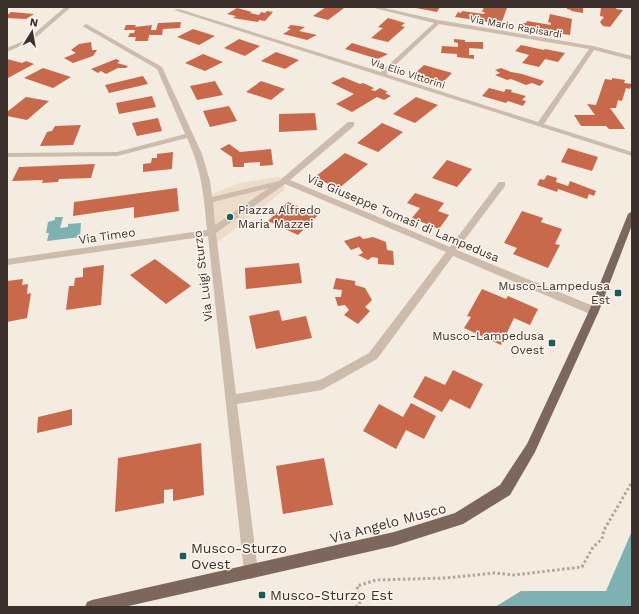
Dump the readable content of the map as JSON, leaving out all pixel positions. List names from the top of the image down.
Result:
{
  "streets": {
    "main road": ["Via Angelo Musco"],
    "street": [
      "Via Mario Rapisardi",
      "Via Elio Vittorini",
      "Via Giuseppe Tomasi di Lampedusa",
      "Via Timeo",
      "Via Luigi Sturzo"
    ]
  },
  "crossings": [
    ["Via Giuseppe Tomasi di Lampedusa", "Via Angelo Musco"],
    ["Via Timeo", "Via Luigi Sturzo"],
    ["Via Luigi Sturzo", "Via Angelo Musco"]
  ],
  "places": {
    "other": ["Piazza Alfredo Maria Mazzei"],
    "transit": [
      "Musco-Lampedusa Est",
      "Musco-Lampedusa Ovest",
      "Musco-Sturzo Ovest",
      "Musco-Sturzo Est"
    ]
  },
  "north": "top"
}
